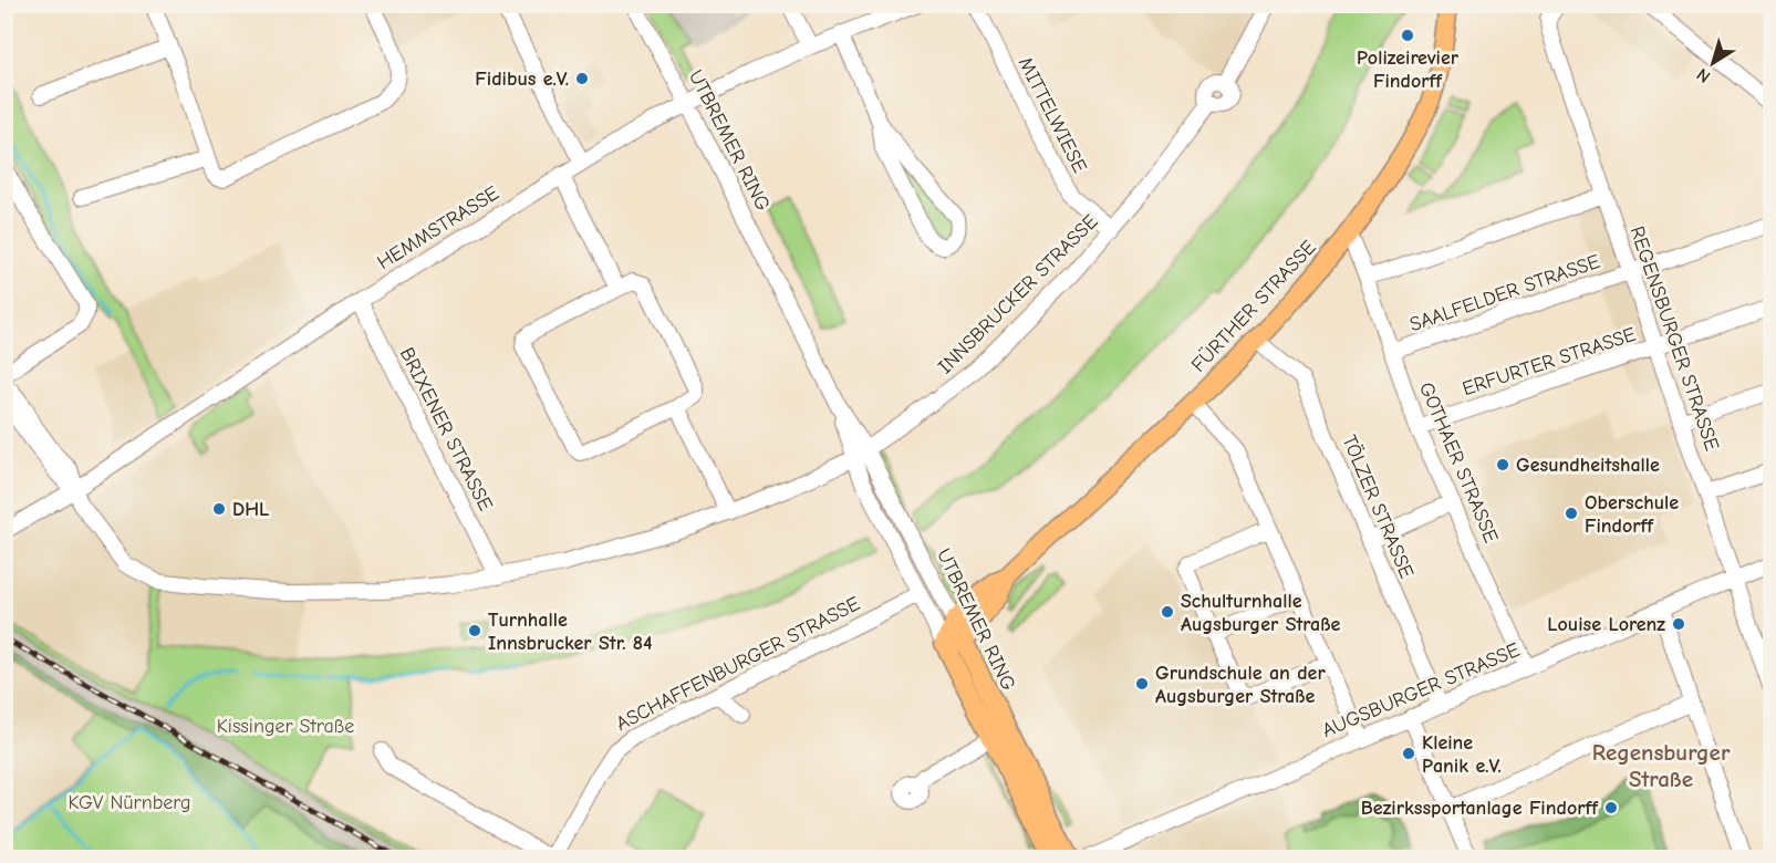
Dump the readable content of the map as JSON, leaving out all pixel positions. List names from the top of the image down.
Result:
{
  "streets": {
    "main road": ["UTBREMER RING", "FÜRTHER STRASSE"],
    "street": [
      "MITTELWIESE",
      "HEMMSTRASSE",
      "SAALFELDER STRASSE",
      "INNSBRUCKER STRASSE",
      "REGENSBURGER STRASSE",
      "ERFURTER STRASSE",
      "BRIXENER STRASSE",
      "GOTHAER STRASSE",
      "TÖLZER STRASSE",
      "ASCHAFFENBURGER STRASSE",
      "AUGSBURGER STRASSE"
    ]
  },
  "crossings": [
    ["MITTELWIESE", "INNSBRUCKER STRASSE"],
    ["UTBREMER RING", "HEMMSTRASSE"],
    ["UTBREMER RING", "INNSBRUCKER STRASSE"],
    ["UTBREMER RING", "FÜRTHER STRASSE"],
    ["UTBREMER RING", "ASCHAFFENBURGER STRASSE"],
    ["HEMMSTRASSE", "INNSBRUCKER STRASSE"],
    ["HEMMSTRASSE", "BRIXENER STRASSE"],
    ["SAALFELDER STRASSE", "REGENSBURGER STRASSE"],
    ["SAALFELDER STRASSE", "GOTHAER STRASSE"],
    ["INNSBRUCKER STRASSE", "BRIXENER STRASSE"],
    ["FÜRTHER STRASSE", "GOTHAER STRASSE"],
    ["FÜRTHER STRASSE", "TÖLZER STRASSE"],
    ["REGENSBURGER STRASSE", "ERFURTER STRASSE"],
    ["REGENSBURGER STRASSE", "AUGSBURGER STRASSE"],
    ["ERFURTER STRASSE", "GOTHAER STRASSE"],
    ["GOTHAER STRASSE", "AUGSBURGER STRASSE"],
    ["TÖLZER STRASSE", "AUGSBURGER STRASSE"]
  ],
  "districts": ["Regensburger Straße"],
  "parks": ["Kissinger Straße", "KGV Nürnberg"],
  "places": [
    "Polizeirevier Findorff",
    "Fidibus e.V.",
    "Gesundheitshalle",
    "DHL",
    "Oberschule Findorff",
    "Schulturnhalle Augsburger Straße",
    "Louise Lorenz",
    "Turnhalle Innsbrucker Str. 84",
    "Grundschule an der Augsburger Straße",
    "Kleine Panik e.V.",
    "Bezirkssportanlage Findorff"
  ],
  "north": "bottom left"
}
